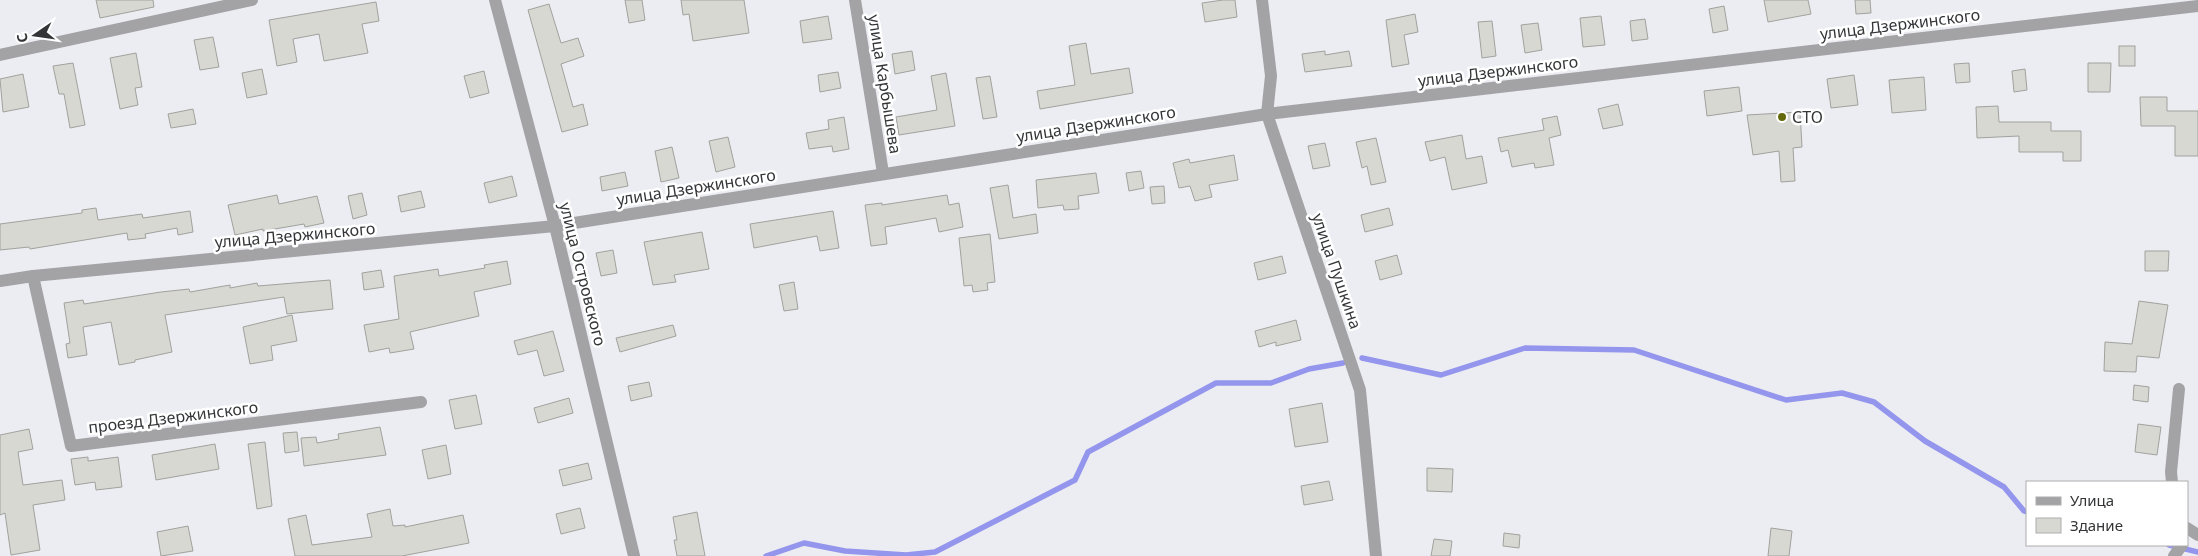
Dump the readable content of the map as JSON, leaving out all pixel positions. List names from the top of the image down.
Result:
{
  "streets": {
    "street": [
      "улица Дзержинского",
      "улица Карбышева",
      "улица Пушкина",
      "улица Островского",
      "проезд Дзержинского"
    ]
  },
  "crossings": [
    ["улица Дзержинского", "улица Карбышева"],
    ["улица Дзержинского", "улица Пушкина"],
    ["улица Дзержинского", "улица Островского"],
    ["улица Дзержинского", "проезд Дзержинского"]
  ],
  "places": ["СТО"],
  "legend": ["Улица", "Здание"],
  "north": "left"
}
